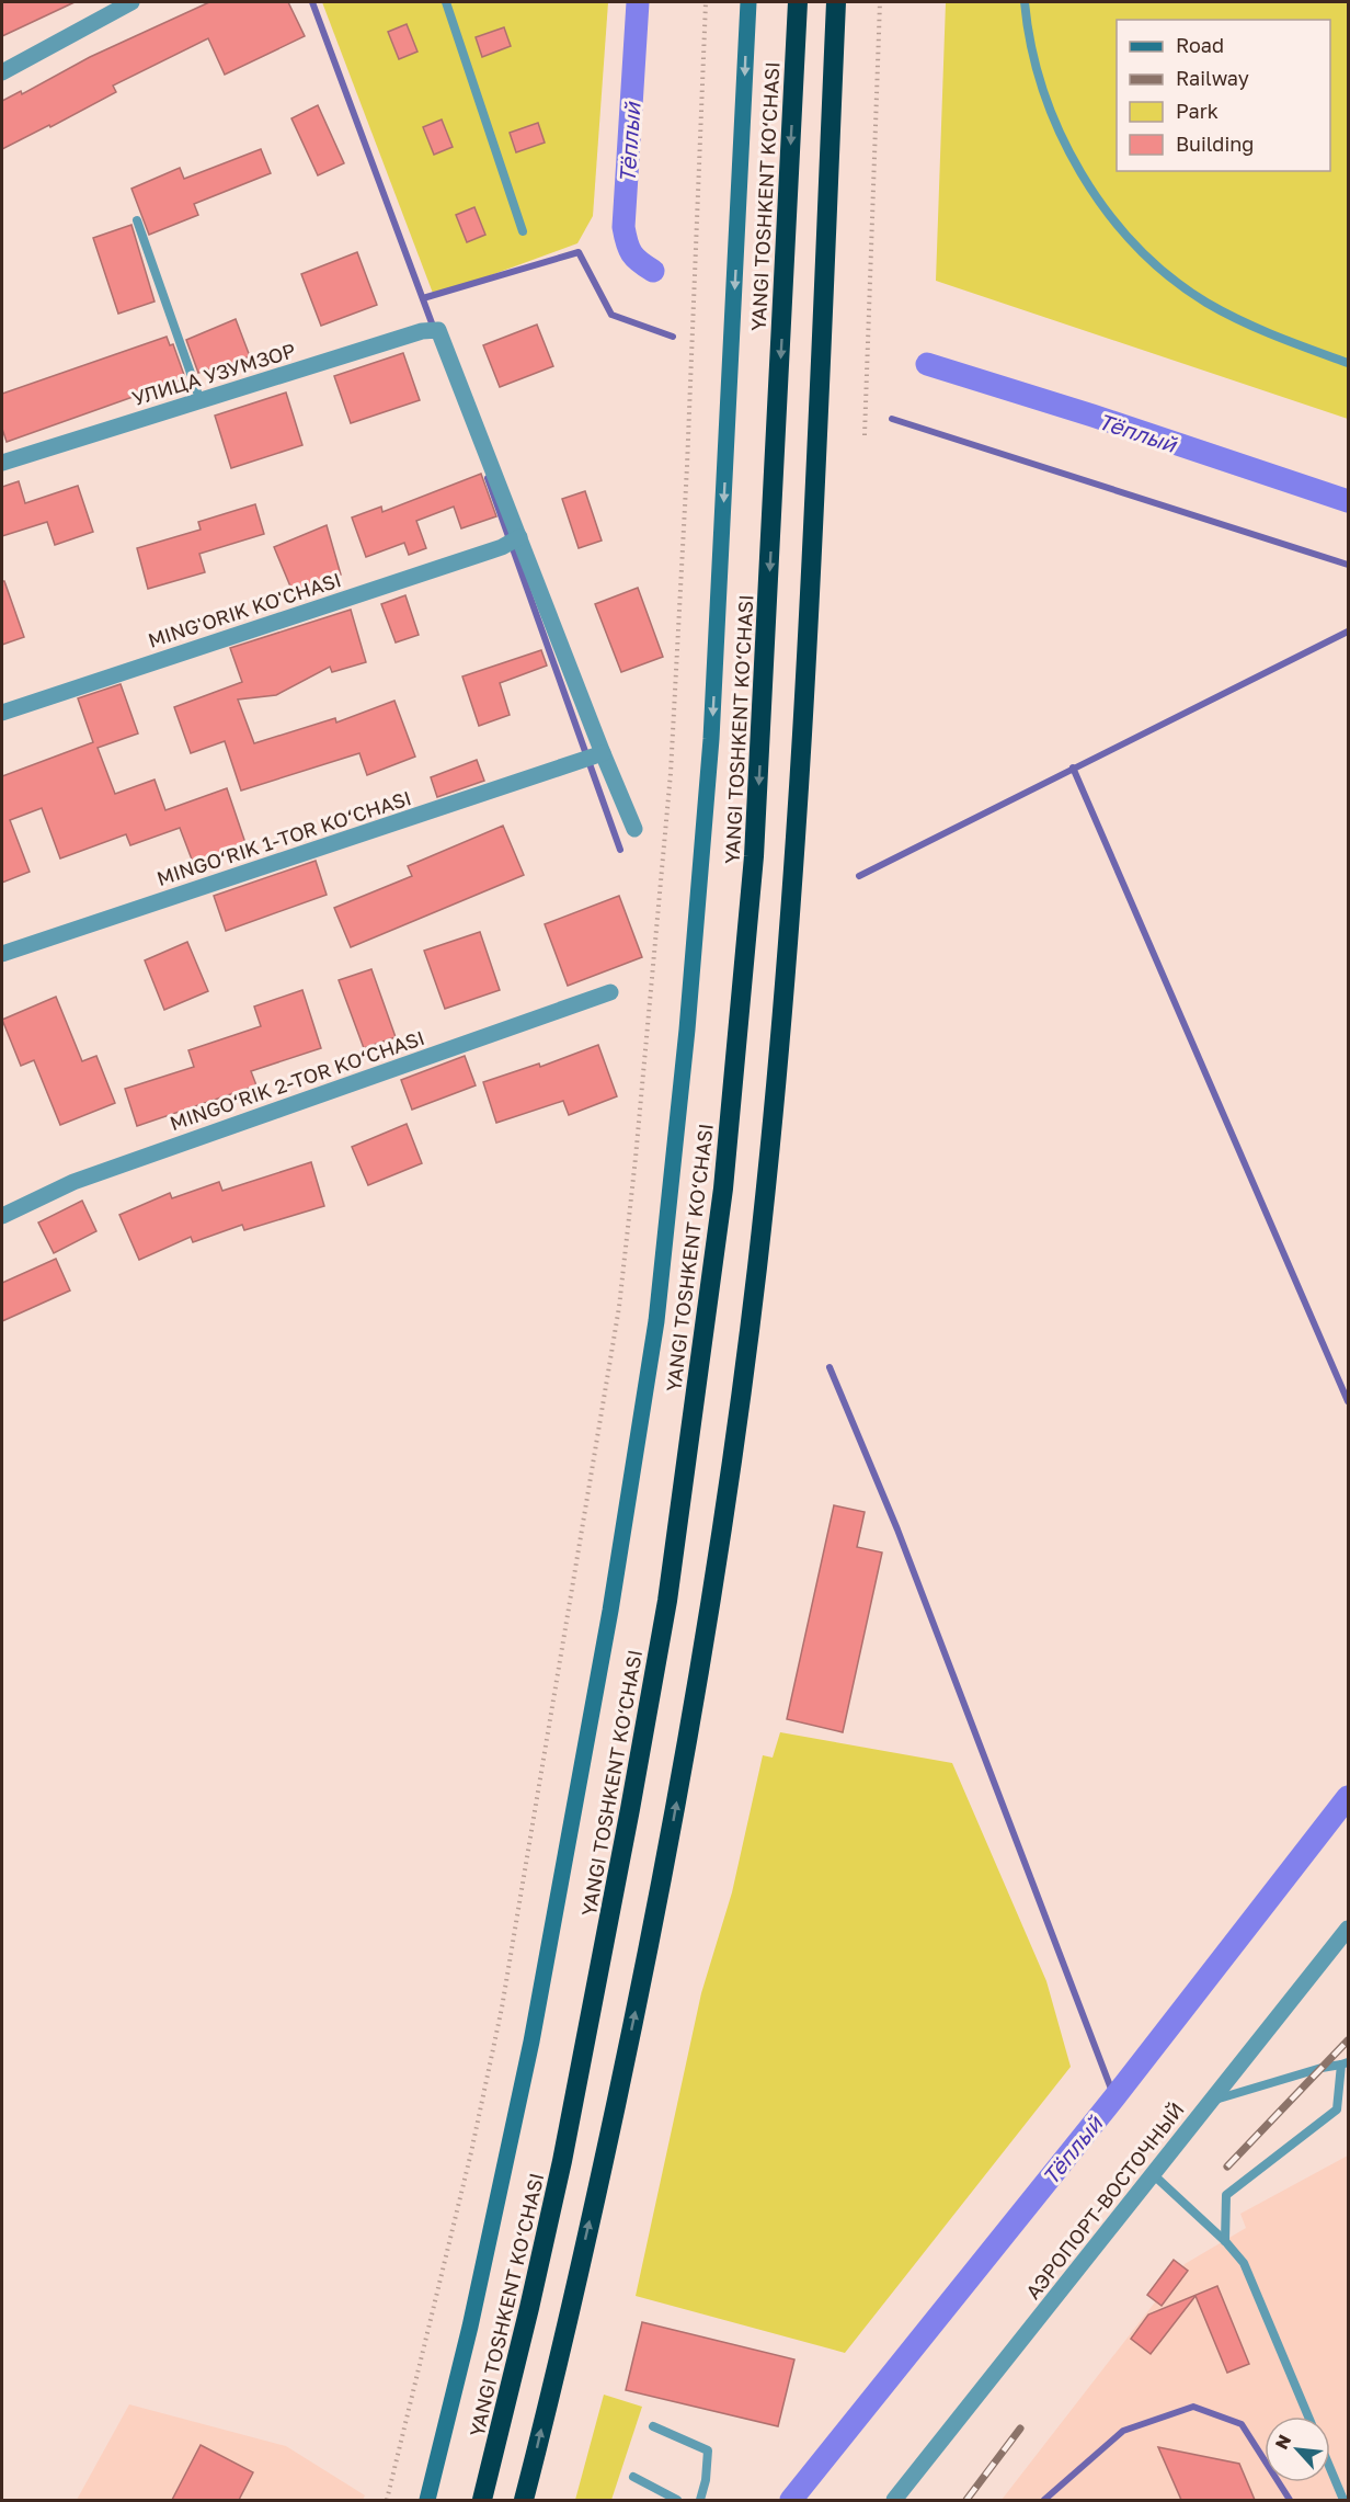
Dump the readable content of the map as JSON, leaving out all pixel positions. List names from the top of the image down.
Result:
{
  "streets": {
    "highway": ["YANGI TOSHKENT KO‘CHASI"],
    "street": [
      "УЛИЦА УЗУМЗОР",
      "MING'ORIK KO'CHASI",
      "MINGO‘RIK 1-TOR KO‘CHASI",
      "MINGO‘RIK 2-TOR KO‘CHASI",
      "АЭРОПОРТ-ВОСТОЧНЫЙ"
    ]
  },
  "crossings": [
    ["УЛИЦА УЗУМЗОР", "MING'ORIK KO'CHASI"]
  ],
  "water": ["Тёплый"],
  "legend": [
    "Road",
    "Railway",
    "Park",
    "Building"
  ],
  "north": "top left"
}
